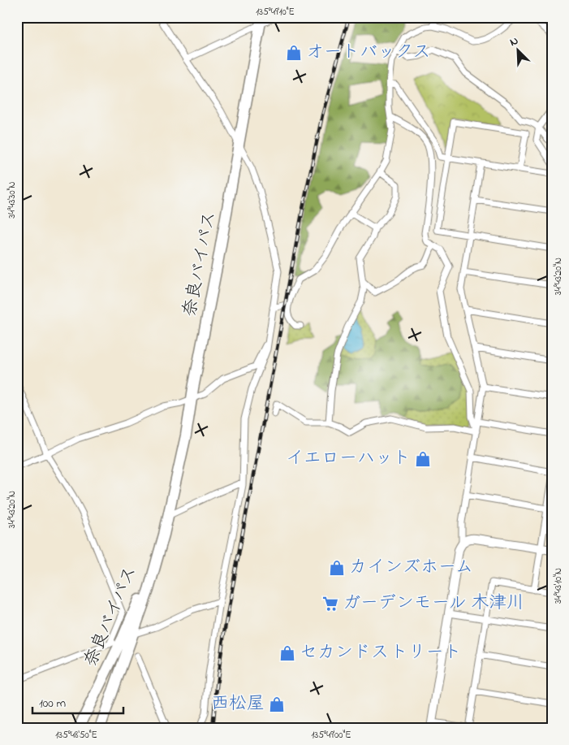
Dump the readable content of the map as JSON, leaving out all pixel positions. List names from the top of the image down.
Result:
{
  "streets": {
    "highway": ["奈良バイパス"]
  },
  "places": {
    "shop": [
      "オートバックス",
      "イエローハット",
      "カインズホーム",
      "セカンドストリート",
      "西松屋"
    ],
    "supermarket": ["ガーデンモール 木津川"]
  },
  "scale_bar": "100 m",
  "north": "top left",
  "coordinates": [
    "135°49'10\"E",
    "34°43'30\"N",
    "34°43'20\"N",
    "34°43'10\"N",
    "135°48'50\"E",
    "135°49'00\"E"
  ]
}
